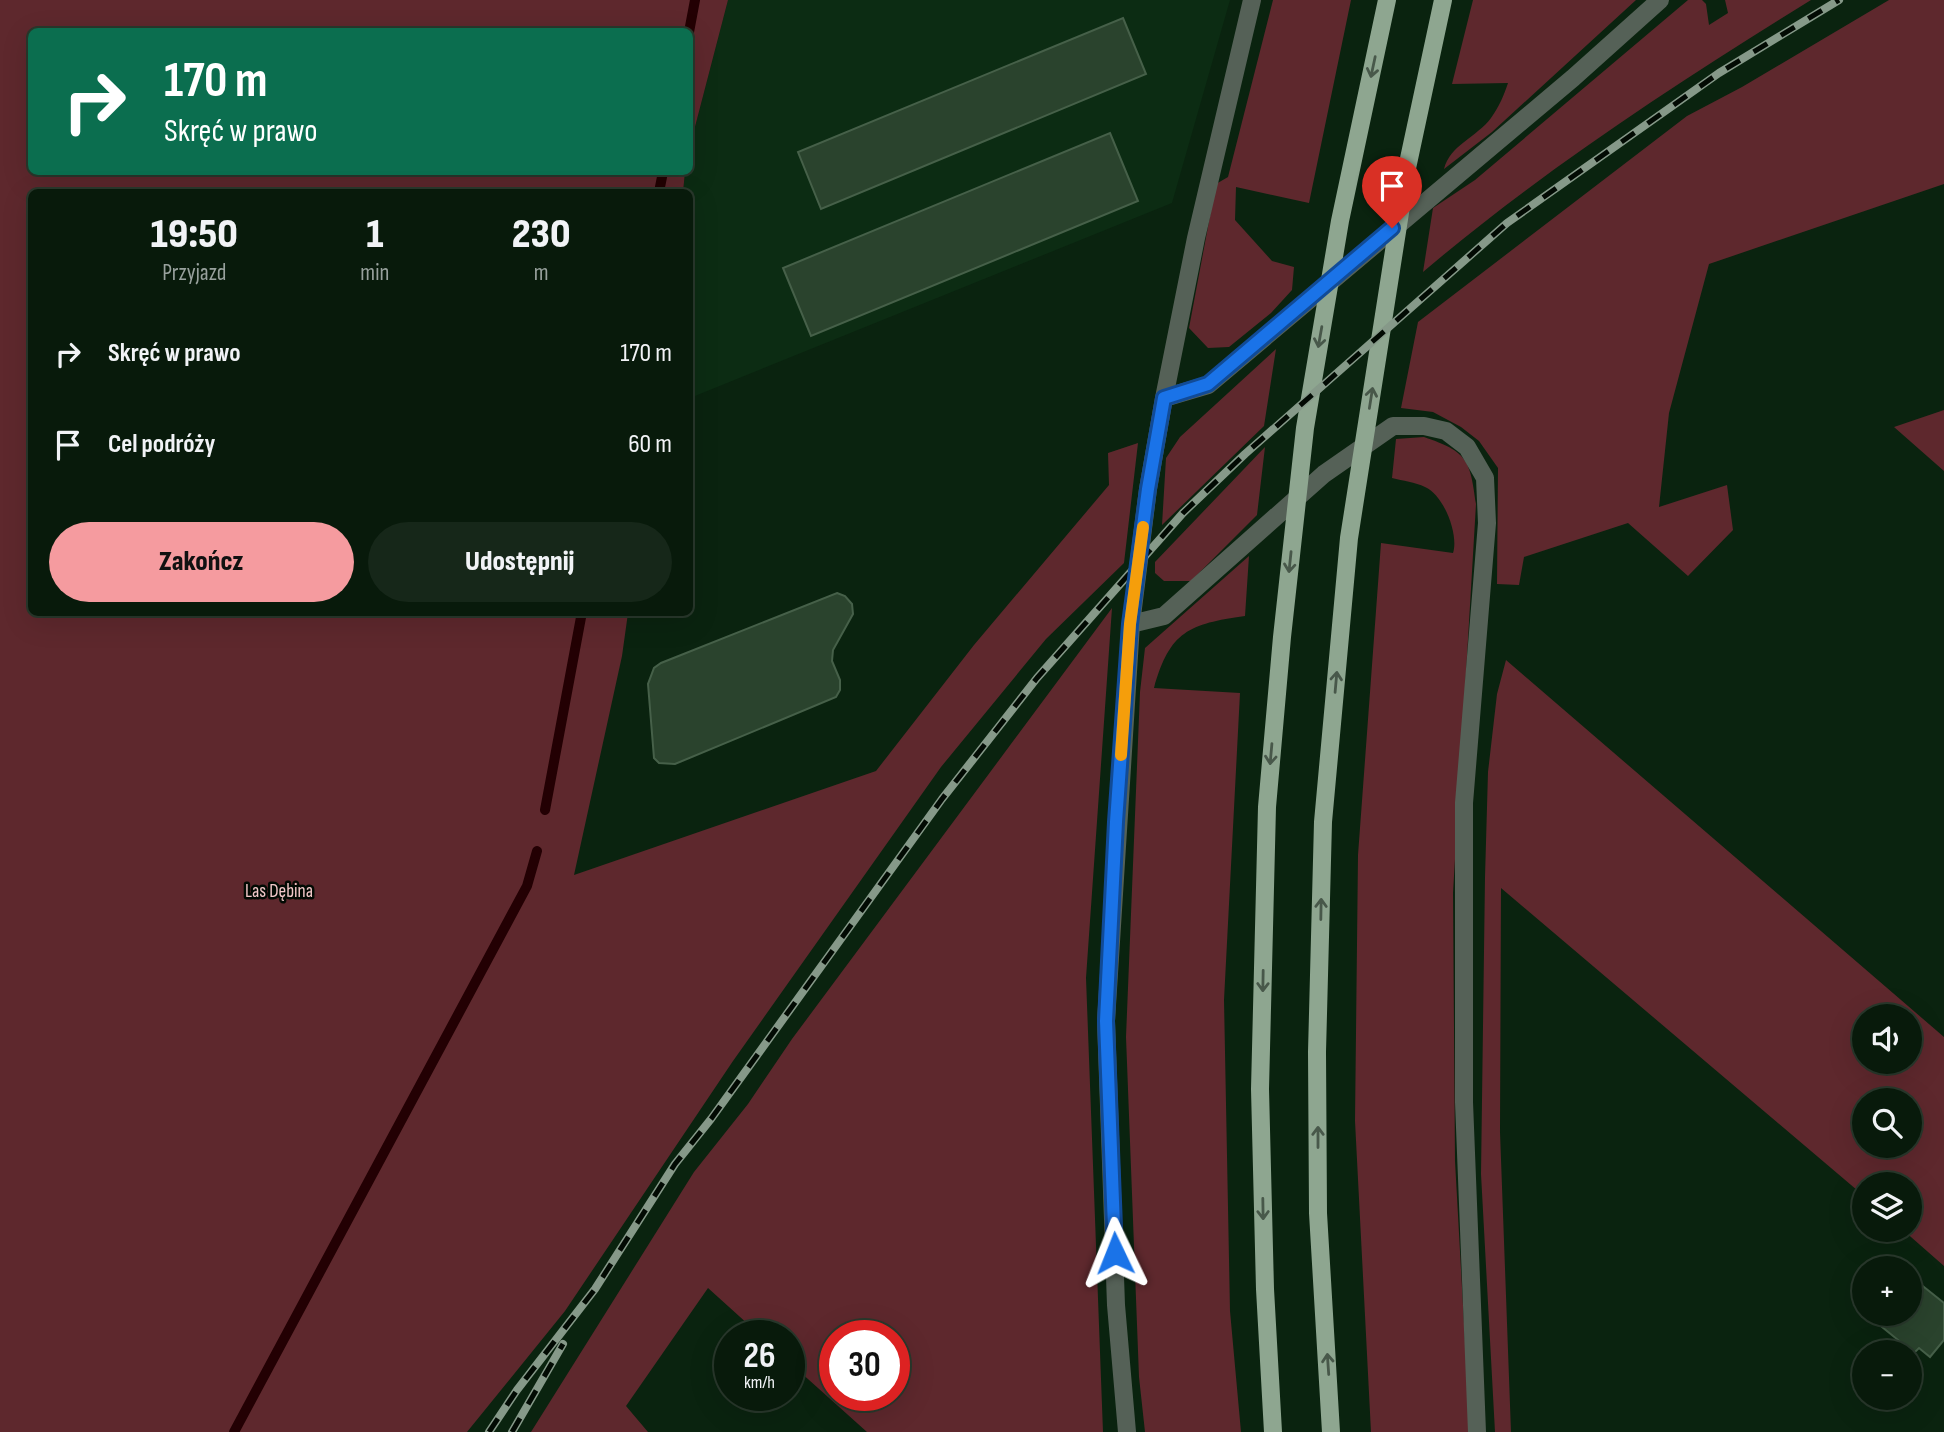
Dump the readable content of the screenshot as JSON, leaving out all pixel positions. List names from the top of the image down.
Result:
{
  "parks": ["Las Dębina"],
  "page": {
    "turn": ["170 m", "Skręć w prawo"],
    "eta": [
      "19:50",
      "Przyjazd",
      "1",
      "min",
      "230",
      "m"
    ],
    "list": [
      {
        "name": "Skręć w prawo",
        "value": "170 m"
      },
      {
        "name": "Cel podróży",
        "value": "60 m"
      }
    ],
    "buttons": ["Zakończ", "Udostępnij"],
    "map_buttons": ["+", "−"],
    "speed": "26 km/h",
    "limit": "30"
  }
}
